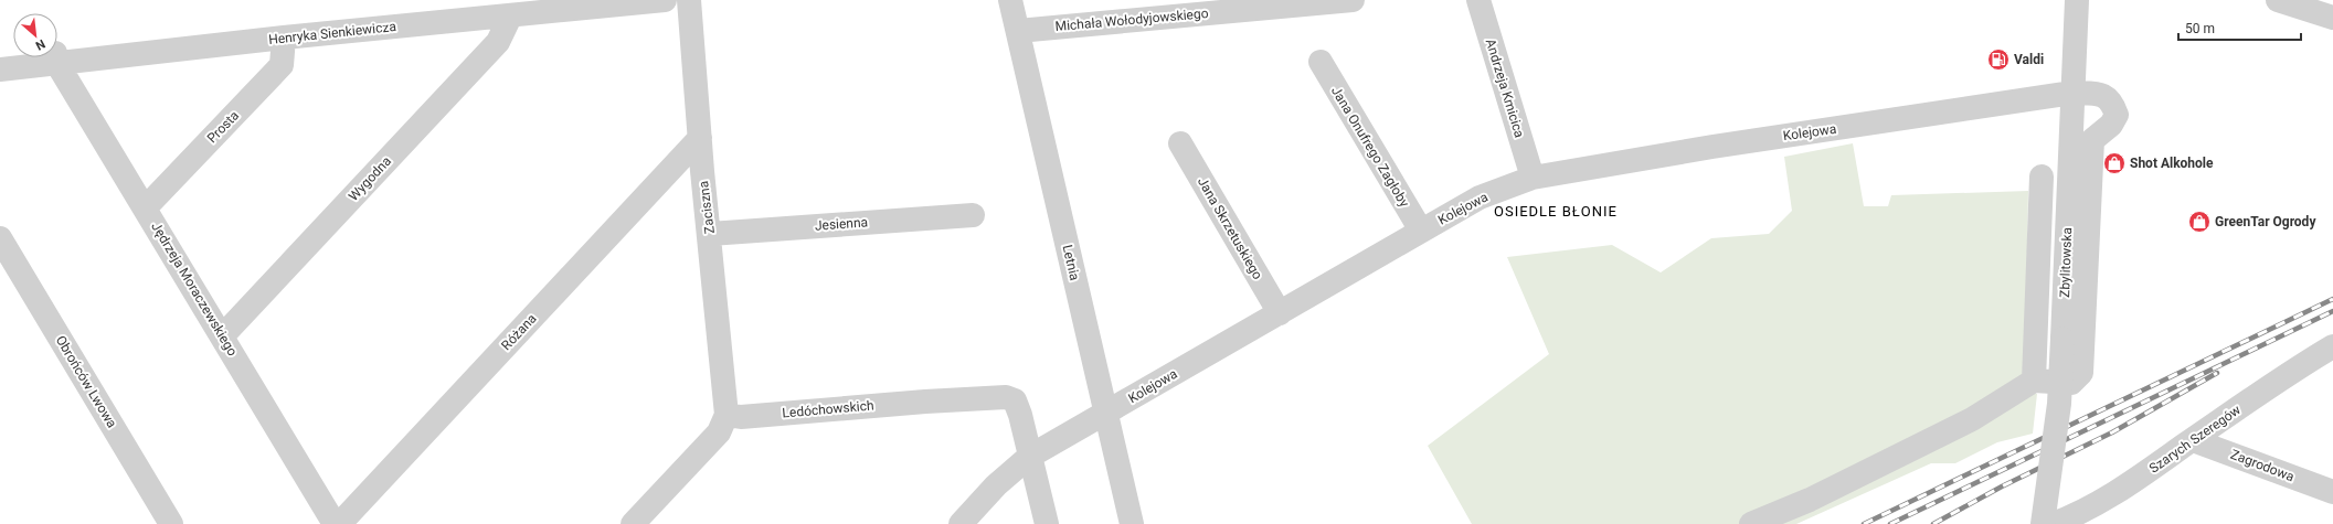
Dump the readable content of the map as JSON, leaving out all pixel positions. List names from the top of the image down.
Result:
{
  "streets": {
    "street": [
      "Michała Wołodyjowskiego",
      "Henryka Sienkiewicza",
      "Andrzeja Kmicica",
      "Prosta",
      "Kolejowa",
      "Jana Onufrego Zagłoby",
      "Wygodna",
      "Zaciszna",
      "Jesienna",
      "Jana Skrzetuskiego",
      "Letnia",
      "Zbylitowska",
      "Jędrzeja Moraczewskiego",
      "Różana",
      "Obrońców Lwowa",
      "Ledóchowskich",
      "Szarych Szeregów",
      "Zagrodowa"
    ]
  },
  "crossings": [
    ["Michała Wołodyjowskiego", "Letnia"],
    ["Henryka Sienkiewicza", "Prosta"],
    ["Henryka Sienkiewicza", "Wygodna"],
    ["Henryka Sienkiewicza", "Jędrzeja Moraczewskiego"],
    ["Andrzeja Kmicica", "Kolejowa"],
    ["Prosta", "Jędrzeja Moraczewskiego"],
    ["Kolejowa", "Jana Onufrego Zagłoby"],
    ["Kolejowa", "Jana Skrzetuskiego"],
    ["Kolejowa", "Letnia"],
    ["Kolejowa", "Zbylitowska"],
    ["Kolejowa", "Ledóchowskich"],
    ["Wygodna", "Jędrzeja Moraczewskiego"],
    ["Zaciszna", "Jesienna"],
    ["Zaciszna", "Różana"],
    ["Zaciszna", "Ledóchowskich"],
    ["Jędrzeja Moraczewskiego", "Różana"],
    ["Szarych Szeregów", "Zagrodowa"]
  ],
  "districts": ["OSIEDLE BŁONIE"],
  "places": {
    "fuel station": ["Valdi"],
    "shop": ["Shot Alkohole", "GreenTar Ogrody"]
  },
  "scale_bar": "50 m",
  "north": "bottom right"
}
